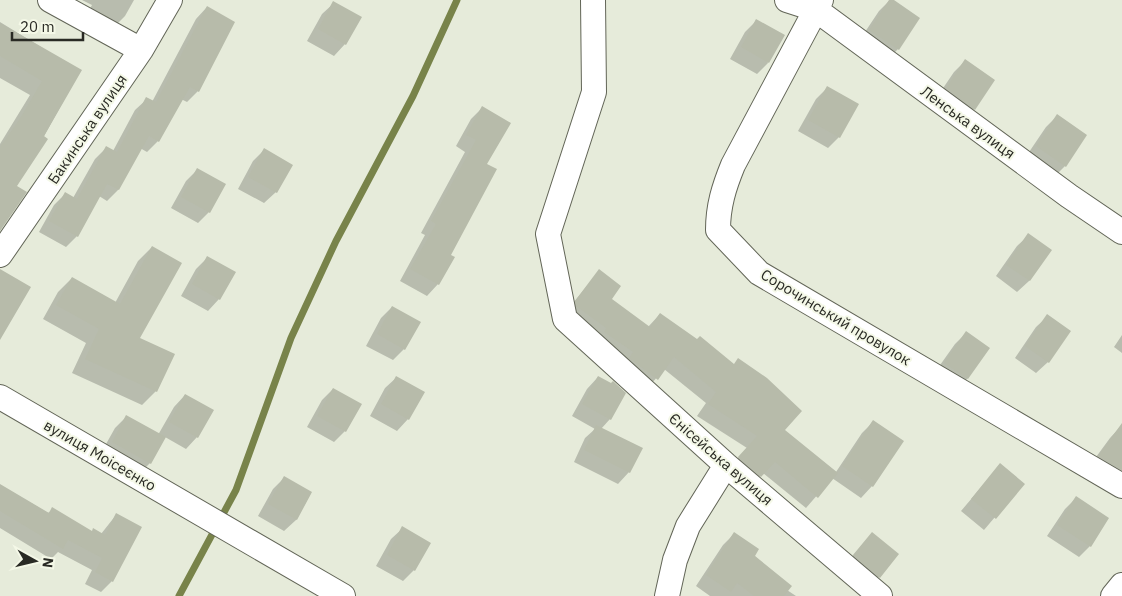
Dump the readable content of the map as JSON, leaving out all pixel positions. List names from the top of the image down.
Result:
{
  "streets": {
    "street": [
      "Ленська вулиця",
      "Бакинська вулиця",
      "Сорочинський провулок",
      "вулиця Моісеєнко",
      "Єнісейська вулиця"
    ]
  },
  "crossings": [
    ["Ленська вулиця", "Сорочинський провулок"]
  ],
  "scale_bar": "20 m",
  "north": "right"
}
